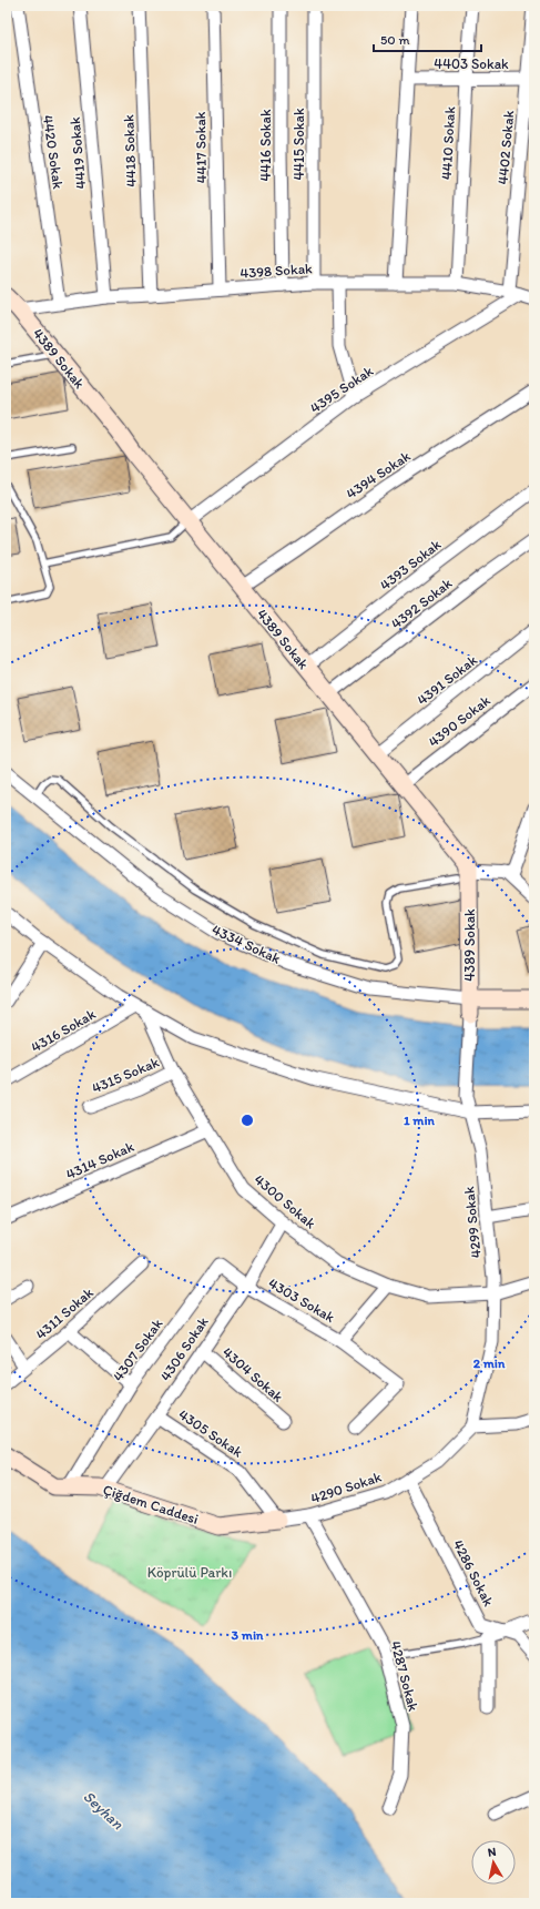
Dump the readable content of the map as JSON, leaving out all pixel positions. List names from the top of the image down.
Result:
{
  "streets": {
    "main road": ["4389 Sokak", "4334 Sokak", "Çiğdem Caddesi"],
    "street": [
      "4403 Sokak",
      "4410 Sokak",
      "4415 Sokak",
      "4416 Sokak",
      "4417 Sokak",
      "4402 Sokak",
      "4418 Sokak",
      "4420 Sokak",
      "4419 Sokak",
      "4398 Sokak",
      "4395 Sokak",
      "4394 Sokak",
      "4393 Sokak",
      "4392 Sokak",
      "4391 Sokak",
      "4390 Sokak",
      "4316 Sokak",
      "4315 Sokak",
      "4314 Sokak",
      "4300 Sokak",
      "4299 Sokak",
      "4303 Sokak",
      "4311 Sokak",
      "4306 Sokak",
      "4307 Sokak",
      "4304 Sokak",
      "4305 Sokak",
      "4290 Sokak",
      "4286 Sokak",
      "4287 Sokak"
    ]
  },
  "crossings": [
    ["4403 Sokak", "4410 Sokak"],
    ["4403 Sokak", "4402 Sokak"],
    ["4410 Sokak", "4398 Sokak"],
    ["4415 Sokak", "4398 Sokak"],
    ["4416 Sokak", "4398 Sokak"],
    ["4417 Sokak", "4398 Sokak"],
    ["4402 Sokak", "4398 Sokak"],
    ["4402 Sokak", "4395 Sokak"],
    ["4418 Sokak", "4398 Sokak"],
    ["4420 Sokak", "4398 Sokak"],
    ["4419 Sokak", "4398 Sokak"],
    ["4398 Sokak", "4389 Sokak"],
    ["4398 Sokak", "4395 Sokak"],
    ["4389 Sokak", "4395 Sokak"],
    ["4389 Sokak", "4394 Sokak"],
    ["4389 Sokak", "4393 Sokak"],
    ["4389 Sokak", "4392 Sokak"],
    ["4389 Sokak", "4391 Sokak"],
    ["4389 Sokak", "4390 Sokak"],
    ["4389 Sokak", "4334 Sokak"],
    ["4389 Sokak", "4299 Sokak"],
    ["4334 Sokak", "4299 Sokak"],
    ["4316 Sokak", "4300 Sokak"],
    ["4315 Sokak", "4300 Sokak"],
    ["4314 Sokak", "4300 Sokak"],
    ["4300 Sokak", "4299 Sokak"],
    ["4300 Sokak", "4306 Sokak"],
    ["4299 Sokak", "4290 Sokak"],
    ["4303 Sokak", "4306 Sokak"],
    ["4303 Sokak", "4307 Sokak"],
    ["4306 Sokak", "4307 Sokak"],
    ["4306 Sokak", "4304 Sokak"],
    ["4306 Sokak", "4305 Sokak"],
    ["4306 Sokak", "Çiğdem Caddesi"],
    ["4307 Sokak", "Çiğdem Caddesi"],
    ["4305 Sokak", "4290 Sokak"],
    ["4305 Sokak", "Çiğdem Caddesi"],
    ["4290 Sokak", "Çiğdem Caddesi"],
    ["4290 Sokak", "4286 Sokak"],
    ["4290 Sokak", "4287 Sokak"]
  ],
  "water": ["Seyhan"],
  "parks": ["Köprülü Parkı"],
  "scale_bar": "50 m",
  "north": "top",
  "rings": ["1 min", "2 min", "3 min"]
}
